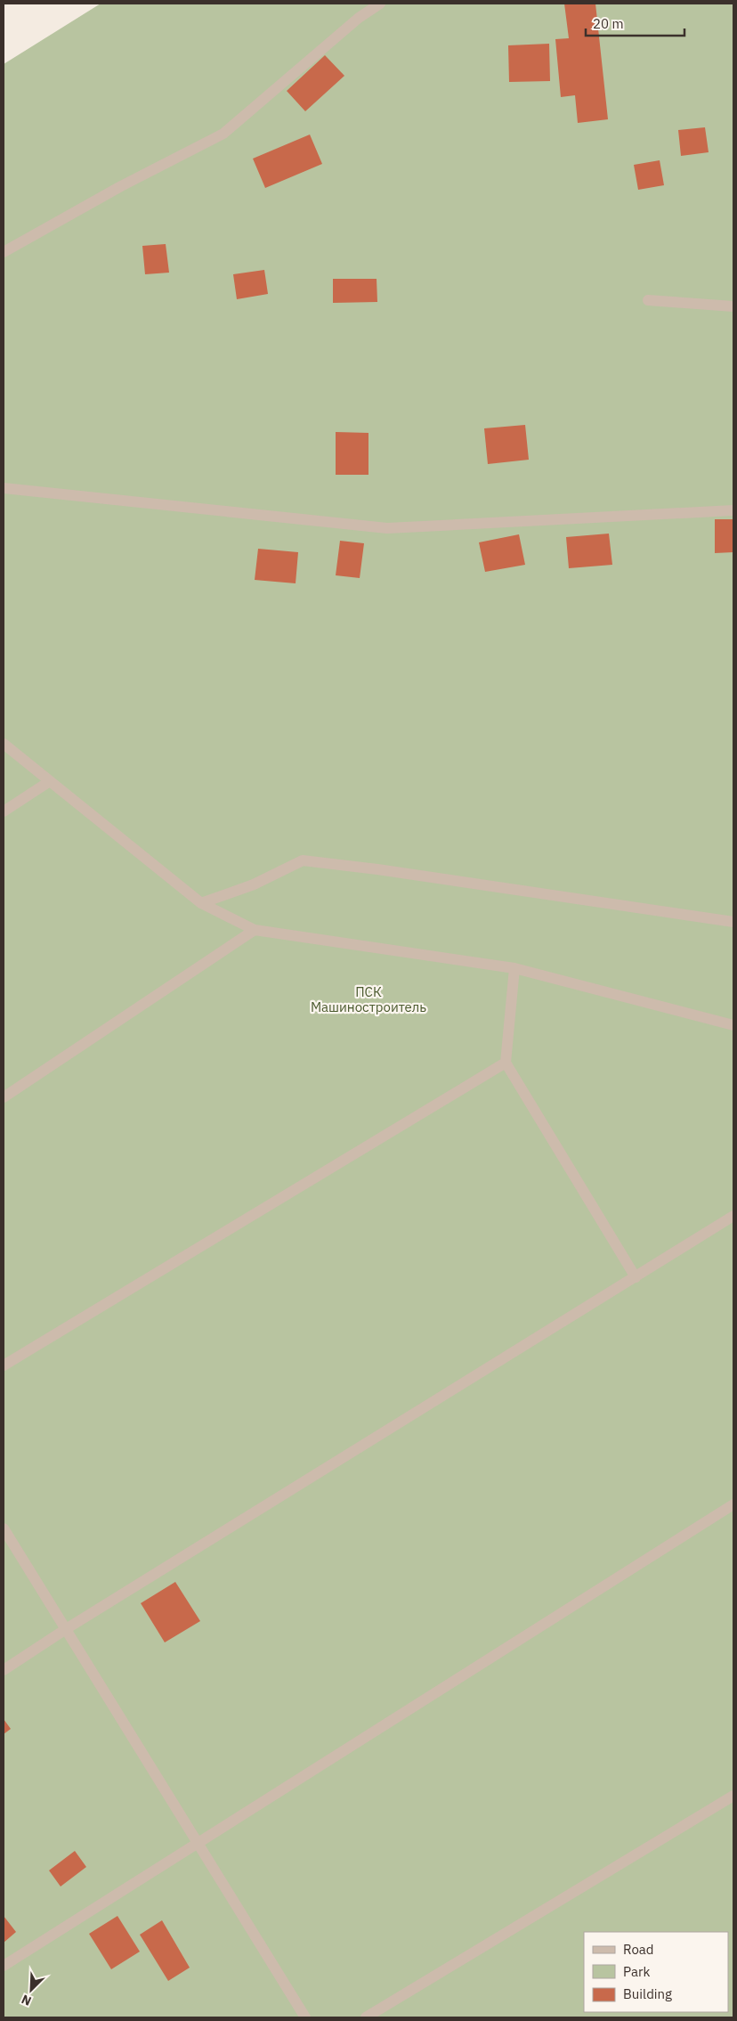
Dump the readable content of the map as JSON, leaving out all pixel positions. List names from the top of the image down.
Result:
{
  "parks": ["ПСК Машиностроитель"],
  "legend": ["Road", "Park", "Building"],
  "scale_bar": "20 m",
  "north": "bottom left"
}
